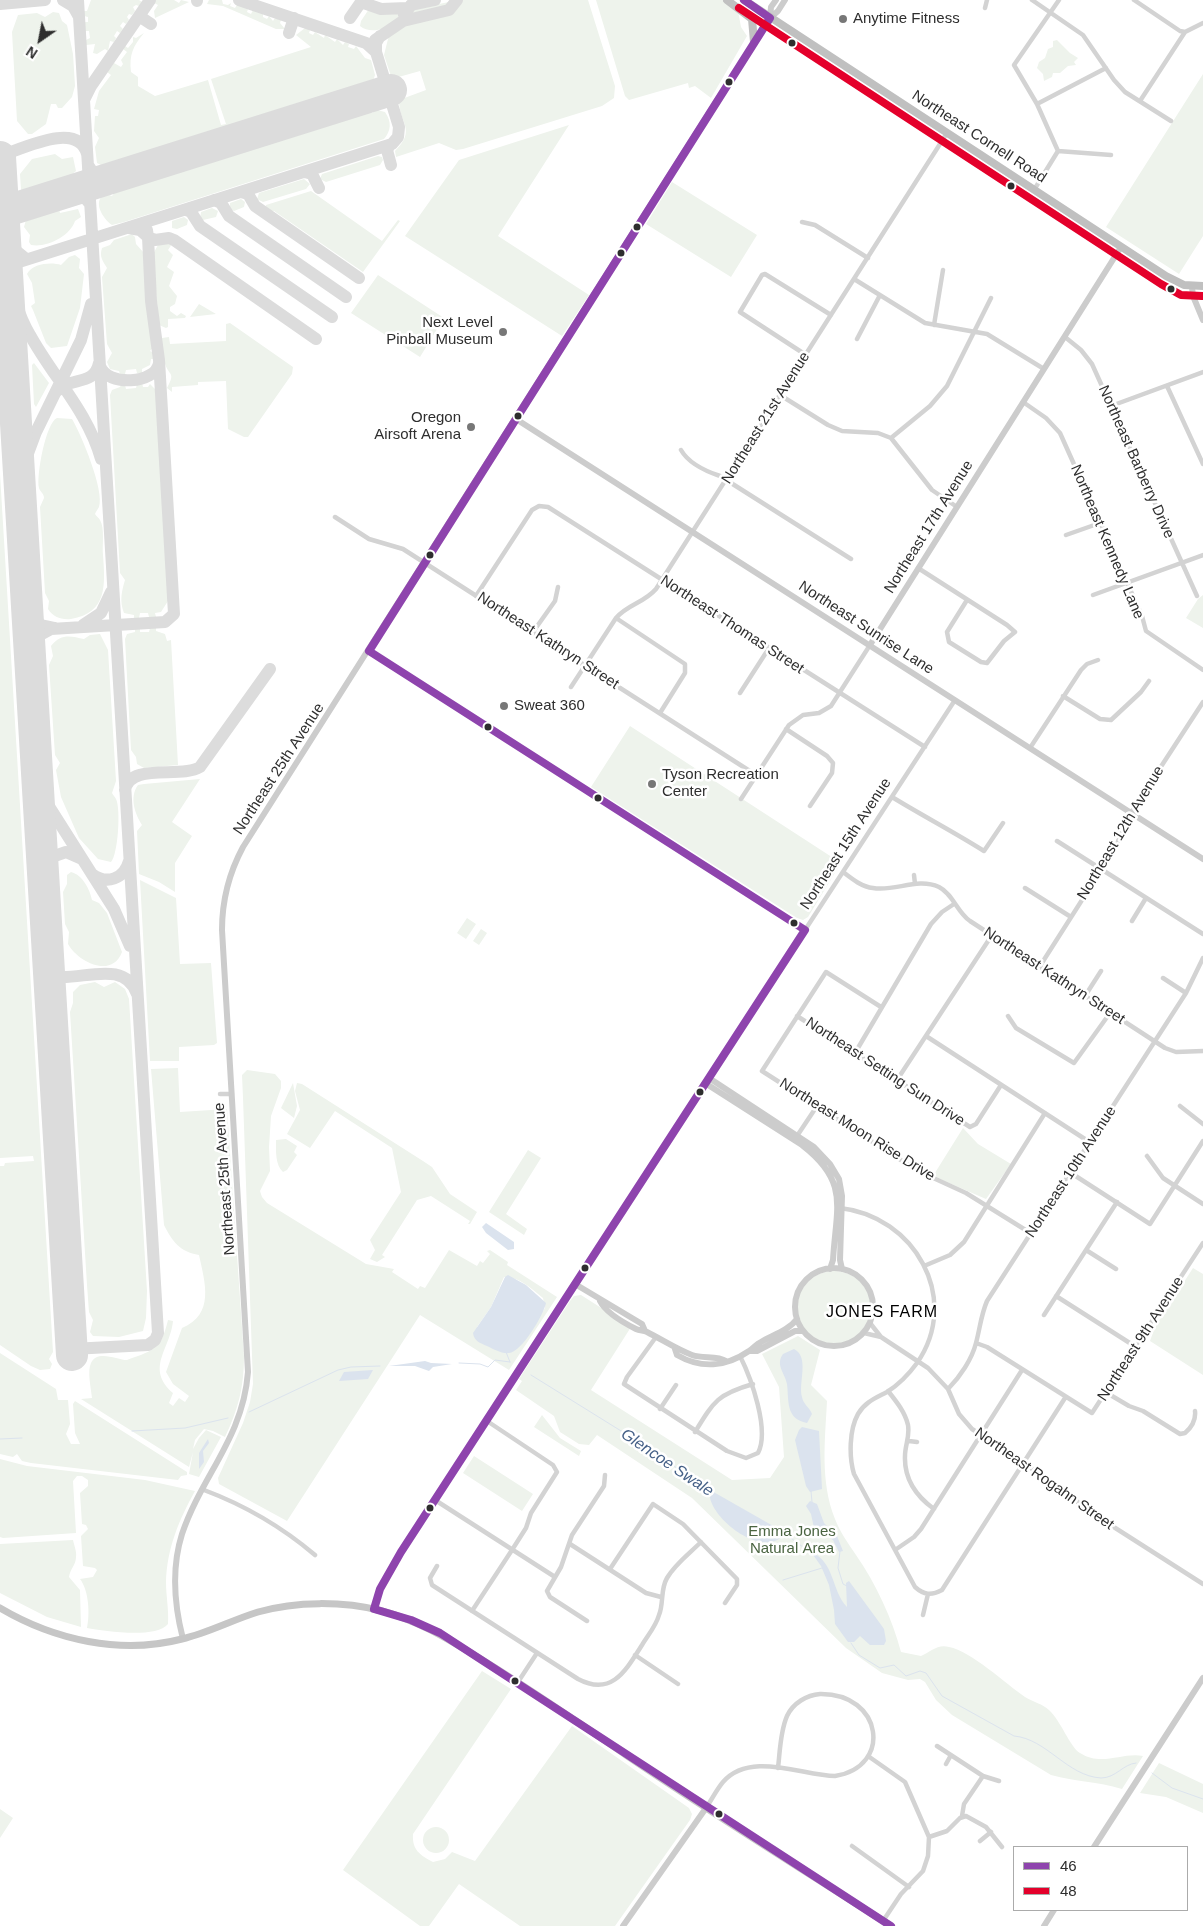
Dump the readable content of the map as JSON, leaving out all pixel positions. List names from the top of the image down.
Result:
{
  "streets": {
    "highway": ["Northeast Cornell Road"],
    "street": [
      "Northeast 21st Avenue",
      "Northeast Barberry Drive",
      "Northeast 17th Avenue",
      "Northeast Kennedy Lane",
      "Northeast Thomas Street",
      "Northeast Sunrise Lane",
      "Northeast Kathryn Street",
      "Northeast 25th Avenue",
      "Northeast 12th Avenue",
      "Northeast 15th Avenue",
      "Northeast Setting Sun Drive",
      "Northeast Moon Rise Drive",
      "Northeast 10th Avenue",
      "Northeast 9th Avenue",
      "Northeast Rogahn Street"
    ]
  },
  "crossings": [
    ["Northeast Cornell Road", "Northeast 21st Avenue"],
    ["Northeast Cornell Road", "Northeast 17th Avenue"],
    ["Northeast Cornell Road", "Northeast 25th Avenue"],
    ["Northeast 21st Avenue", "Northeast Thomas Street"],
    ["Northeast 21st Avenue", "Northeast Sunrise Lane"],
    ["Northeast 21st Avenue", "Northeast Kathryn Street"],
    ["Northeast Barberry Drive", "Northeast 17th Avenue"],
    ["Northeast 17th Avenue", "Northeast Kennedy Lane"],
    ["Northeast 17th Avenue", "Northeast Thomas Street"],
    ["Northeast 17th Avenue", "Northeast Sunrise Lane"],
    ["Northeast 17th Avenue", "Northeast Kathryn Street"],
    ["Northeast Thomas Street", "Northeast Kathryn Street"],
    ["Northeast Thomas Street", "Northeast 15th Avenue"],
    ["Northeast Sunrise Lane", "Northeast 25th Avenue"],
    ["Northeast Sunrise Lane", "Northeast 12th Avenue"],
    ["Northeast Sunrise Lane", "Northeast 15th Avenue"],
    ["Northeast Kathryn Street", "Northeast 25th Avenue"],
    ["Northeast Kathryn Street", "Northeast 12th Avenue"],
    ["Northeast Kathryn Street", "Northeast 15th Avenue"],
    ["Northeast Kathryn Street", "Northeast 10th Avenue"],
    ["Northeast Setting Sun Drive", "Northeast Moon Rise Drive"],
    ["Northeast Moon Rise Drive", "Northeast 10th Avenue"],
    ["Northeast 10th Avenue", "Northeast Rogahn Street"]
  ],
  "districts": ["JONES FARM"],
  "water": ["Glencoe Swale"],
  "parks": ["Emma Jones Natural Area"],
  "places": [
    "Anytime Fitness",
    "Next Level Pinball Museum",
    "Oregon Airsoft Arena",
    "Sweat 360",
    "Tyson Recreation Center"
  ],
  "lines": ["transit line 46", "transit line 48"],
  "legend": ["46", "48"],
  "north": "bottom left"
}
